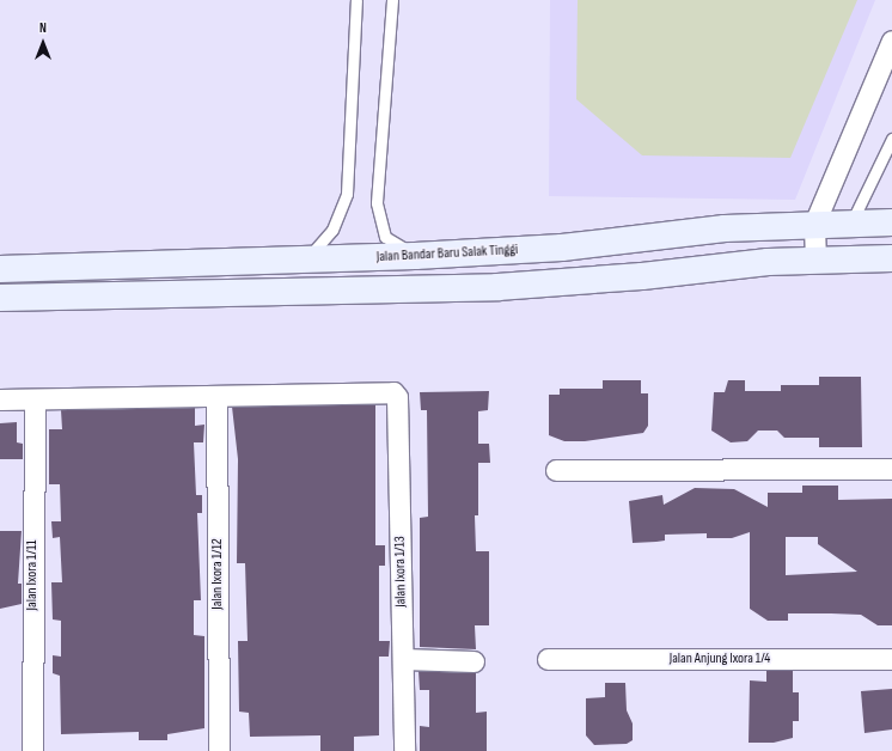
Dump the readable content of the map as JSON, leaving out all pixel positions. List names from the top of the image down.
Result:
{
  "streets": {
    "main road": ["Jalan Bandar Baru Salak Tinggi"],
    "street": [
      "Jalan Ixora 1/13",
      "Jalan Ixora 1/12",
      "Jalan Ixora 1/11",
      "Jalan Anjung Ixora 1/4"
    ]
  },
  "crossings": [
    ["Jalan Ixora 1/13", "Jalan Ixora 1/12"]
  ],
  "north": "top"
}
